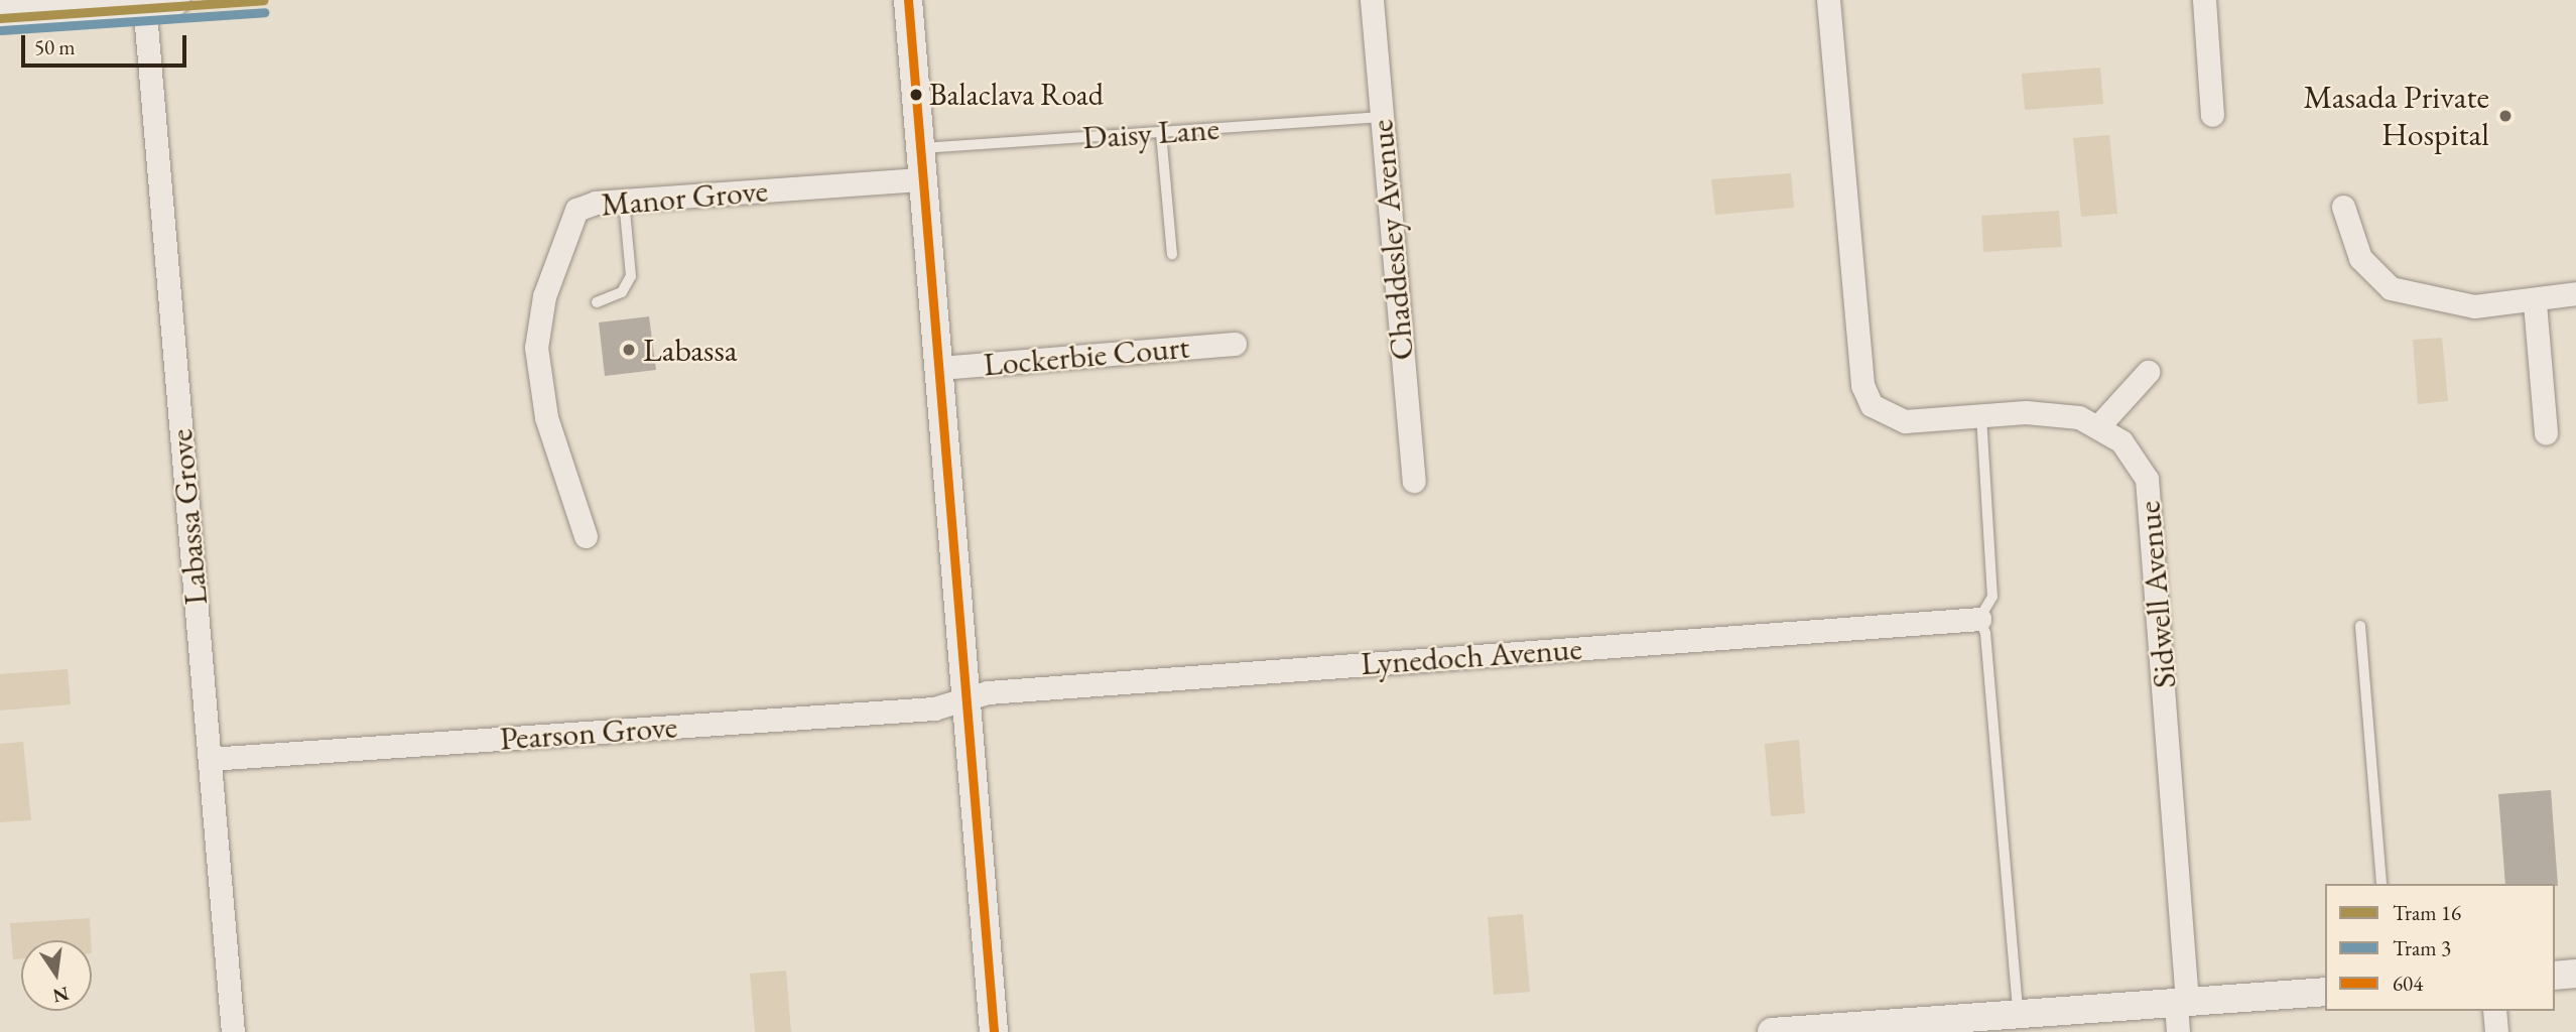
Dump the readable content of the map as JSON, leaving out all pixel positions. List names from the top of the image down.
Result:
{
  "streets": {
    "street": [
      "Manor Grove",
      "Chaddesley Avenue",
      "Lockerbie Court",
      "Labassa Grove",
      "Sidwell Avenue",
      "Lynedoch Avenue",
      "Pearson Grove"
    ],
    "lane": ["Daisy Lane"]
  },
  "crossings": [
    ["Daisy Lane", "Chaddesley Avenue"],
    ["Labassa Grove", "Pearson Grove"],
    ["Lynedoch Avenue", "Pearson Grove"]
  ],
  "places": ["Balaclava Road", "Masada Private Hospital", "Labassa"],
  "lines": ["tram line 16", "transit line 604", "tram line 3"],
  "legend": ["Tram 16", "Tram 3", "604"],
  "scale_bar": "50 m",
  "north": "bottom"
}
